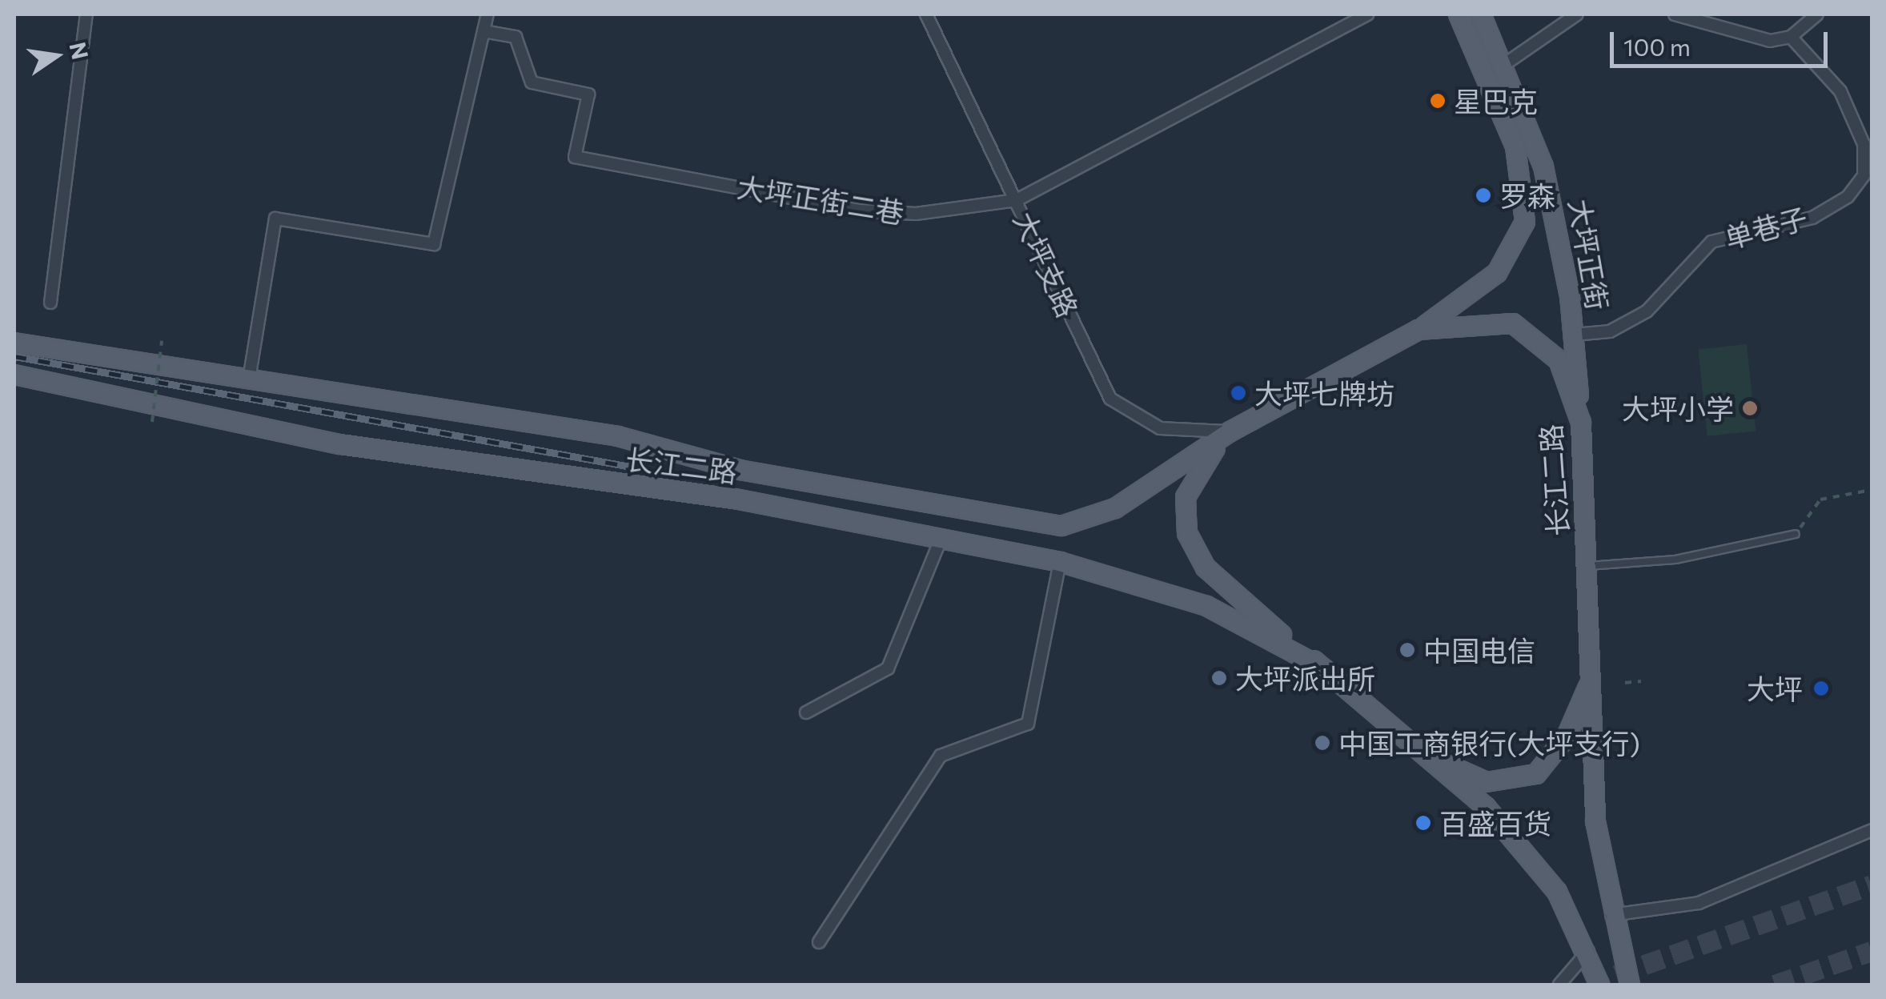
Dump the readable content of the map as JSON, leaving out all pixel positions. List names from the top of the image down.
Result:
{
  "streets": {
    "main road": ["大坪正街", "长江二路"],
    "street": ["大坪正街二巷", "单巷子", "大坪支路"]
  },
  "crossings": [
    ["大坪正街二巷", "大坪支路"],
    ["单巷子", "大坪正街"],
    ["大坪正街", "长江二路"],
    ["大坪支路", "长江二路"]
  ],
  "places": [
    "星巴克",
    "罗森",
    "大坪七牌坊",
    "大坪小学",
    "中国电信",
    "大坪派出所",
    "大坪",
    "中国工商银行(大坪支行)",
    "百盛百货"
  ],
  "scale_bar": "100 m",
  "north": "right"
}
